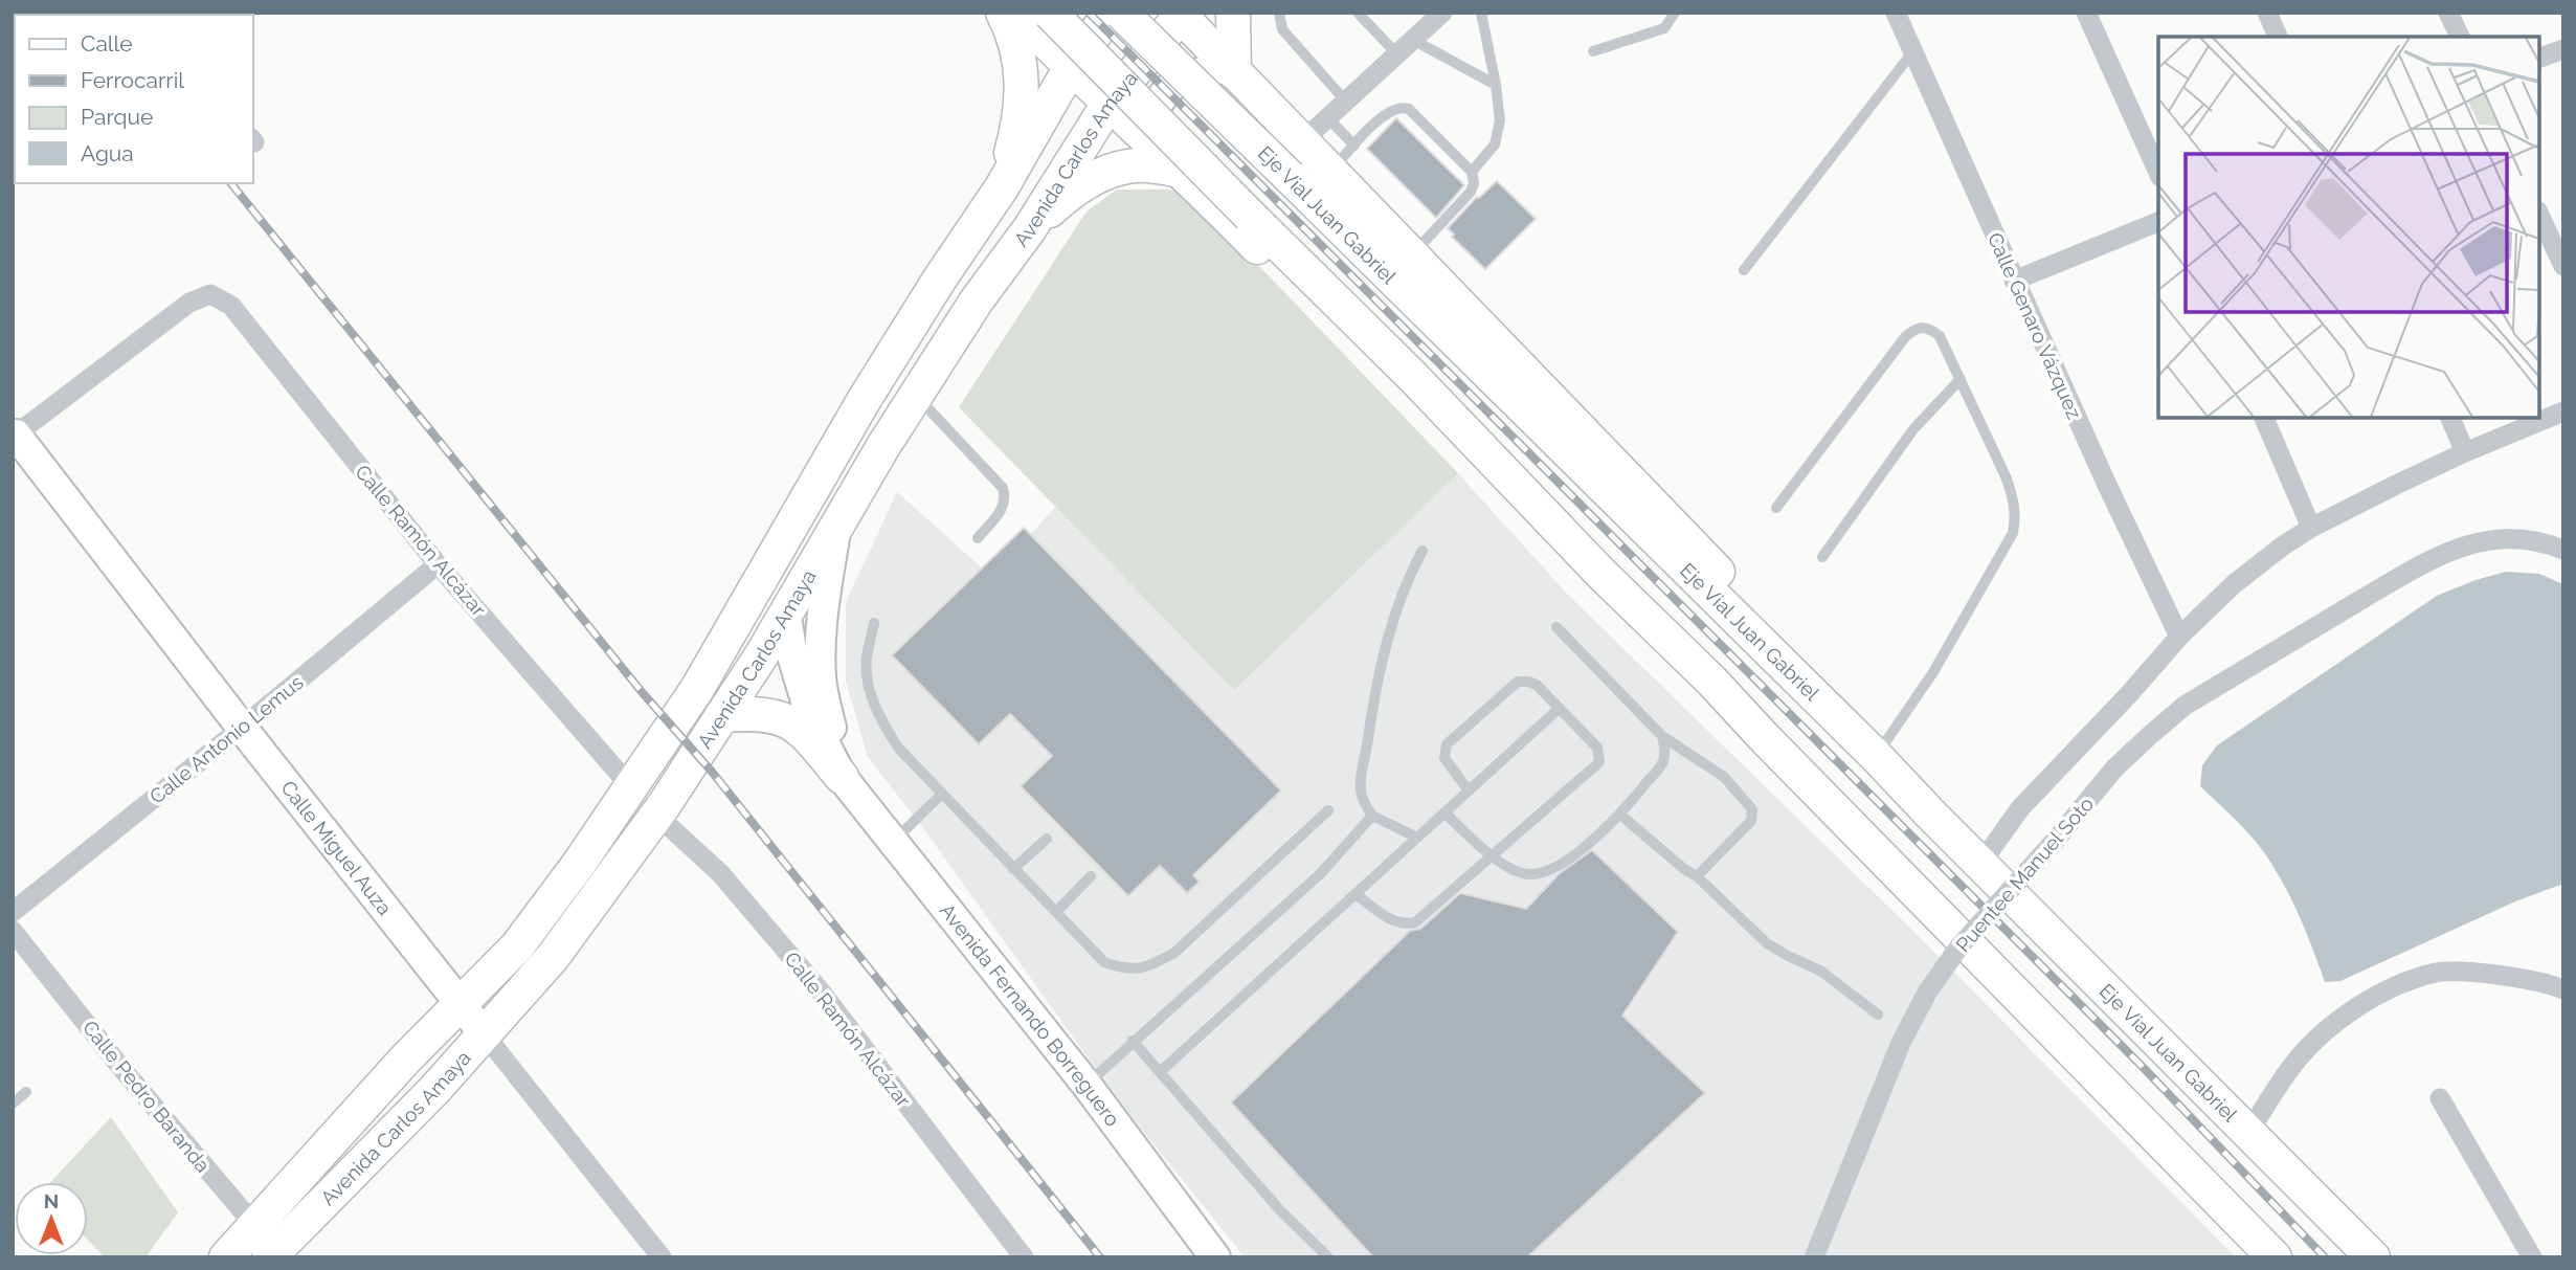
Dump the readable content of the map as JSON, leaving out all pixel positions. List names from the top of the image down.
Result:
{
  "streets": {
    "main road": [
      "Avenida Carlos Amaya",
      "Eje Vial Juan Gabriel",
      "Calle Miguel Auza",
      "Avenida Fernando Borreguero"
    ],
    "street": [
      "Calle Genaro Vázquez",
      "Calle Ramón Alcázar",
      "Calle Antonio Lemus",
      "Puentee Manuel Soto",
      "Calle Pedro Baranda"
    ]
  },
  "crossings": [
    ["Avenida Carlos Amaya", "Calle Ramón Alcázar"],
    ["Avenida Carlos Amaya", "Calle Miguel Auza"],
    ["Avenida Carlos Amaya", "Calle Pedro Baranda"],
    ["Calle Ramón Alcázar", "Calle Antonio Lemus"],
    ["Calle Ramón Alcázar", "Calle Miguel Auza"],
    ["Calle Antonio Lemus", "Calle Miguel Auza"]
  ],
  "legend": [
    "Calle",
    "Ferrocarril",
    "Parque",
    "Agua"
  ],
  "north": "top"
}
